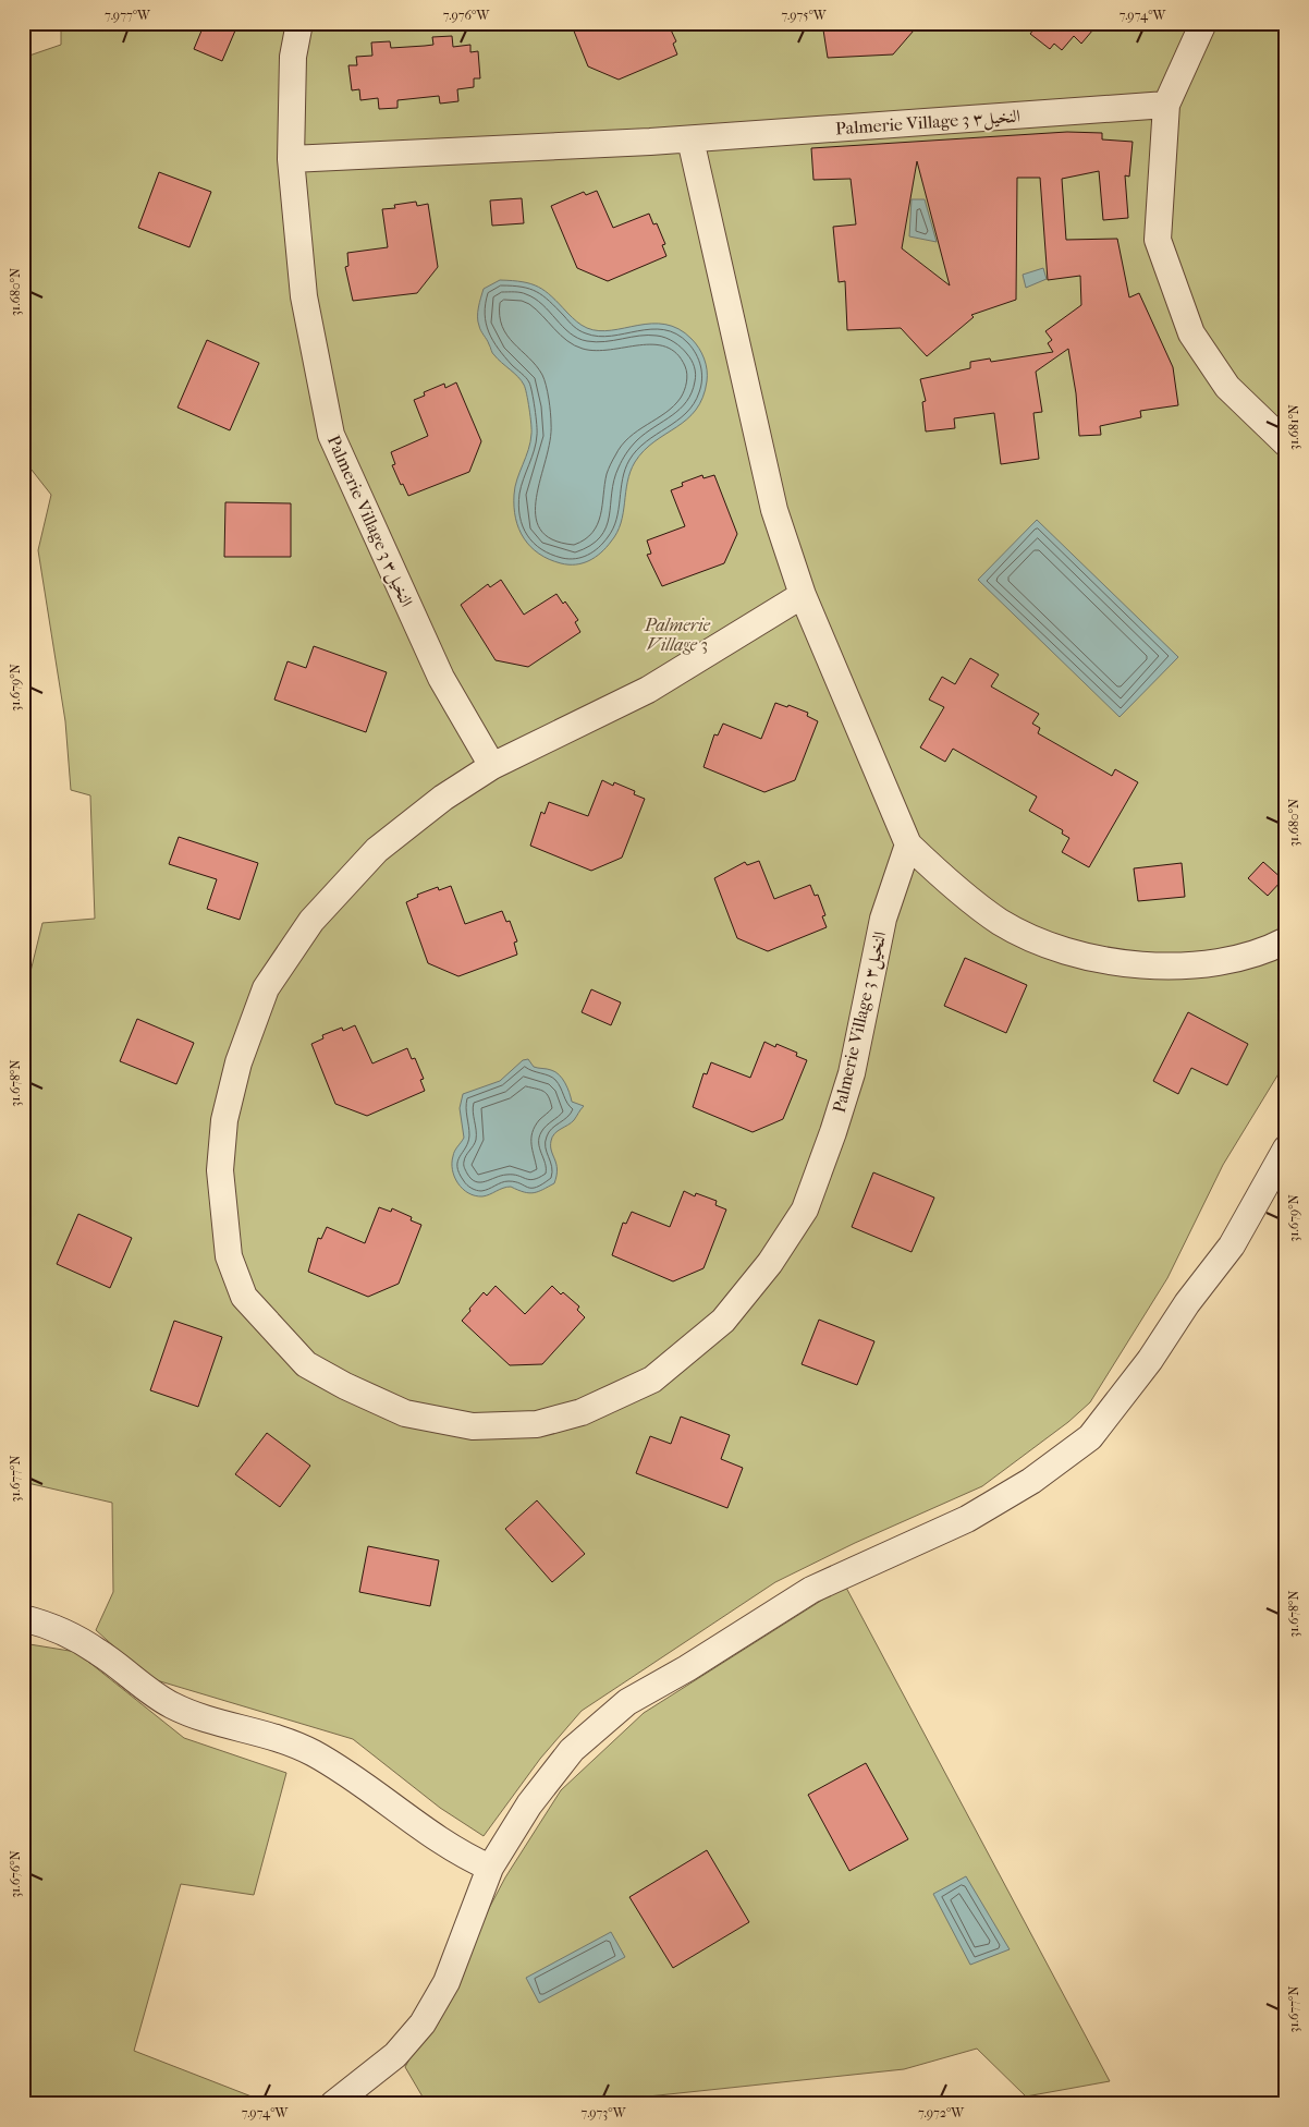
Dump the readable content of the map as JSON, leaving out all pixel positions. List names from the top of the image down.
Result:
{
  "streets": {
    "street": ["Palmerie Village 3 النخيل٣"]
  },
  "parks": ["Palmerie Village 3"],
  "coordinates": [
    "7.977°W",
    "7.976°W",
    "7.975°W",
    "7.974°W",
    "31.680°N",
    "31.681°N",
    "31.679°N",
    "31.678°N",
    "31.677°N",
    "31.676°N",
    "7.973°W",
    "7.972°W"
  ]
}
